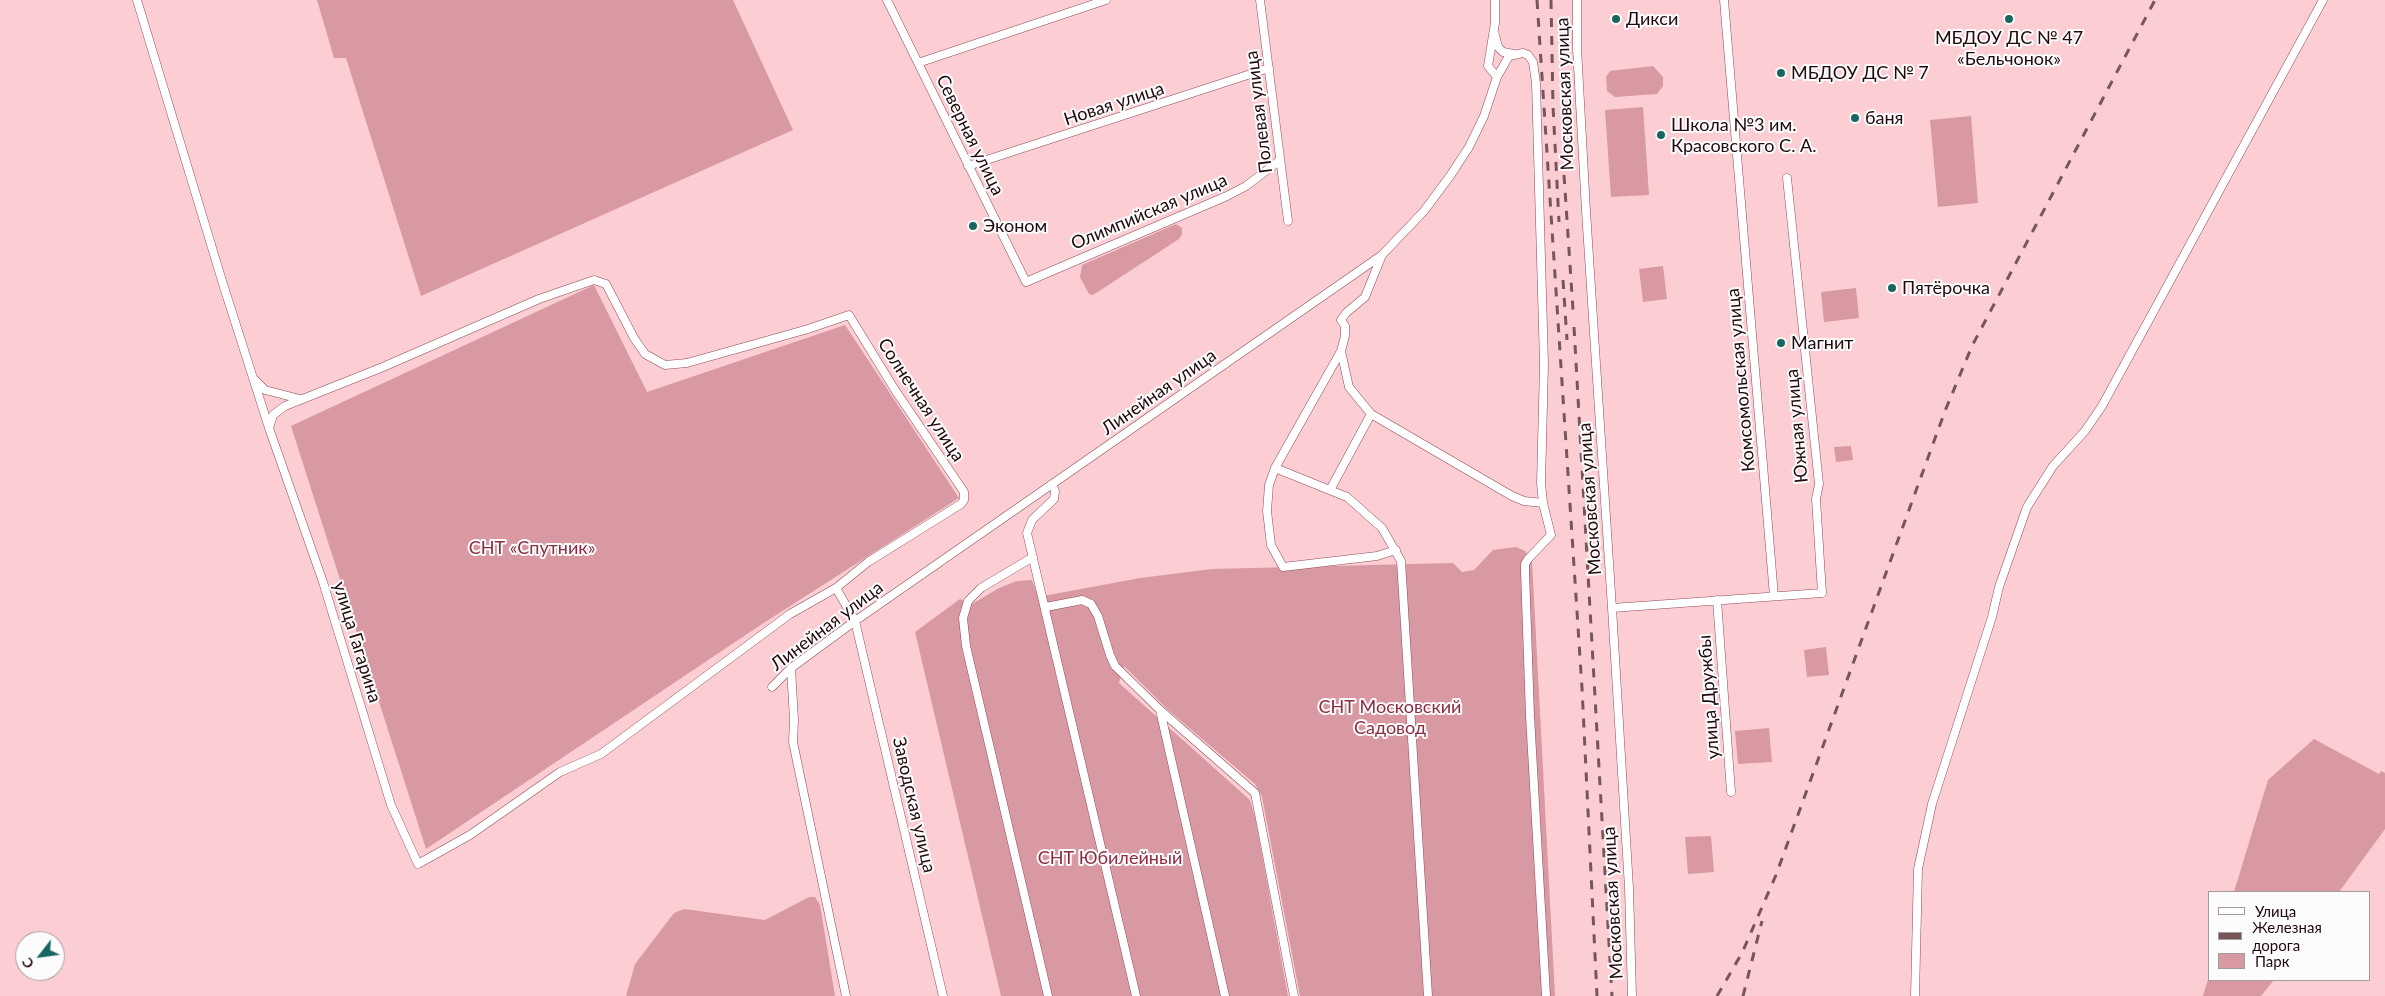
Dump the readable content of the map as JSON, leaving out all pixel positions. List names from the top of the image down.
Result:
{
  "streets": {
    "street": [
      "Московская улица",
      "Новая улица",
      "Полевая улица",
      "Северная улица",
      "Олимпийская улица",
      "Комсомольская улица",
      "Линейная улица",
      "Солнечная улица",
      "Южная улица",
      "улица Гагарина",
      "улица Дружбы",
      "Заводская улица"
    ]
  },
  "crossings": [
    ["Новая улица", "Полевая улица"],
    ["Новая улица", "Северная улица"],
    ["Полевая улица", "Олимпийская улица"],
    ["Северная улица", "Олимпийская улица"],
    ["Комсомольская улица", "Южная улица"],
    ["Линейная улица", "Заводская улица"],
    ["Солнечная улица", "улица Гагарина"],
    ["Солнечная улица", "Заводская улица"],
    ["улица Гагарина", "Заводская улица"]
  ],
  "parks": ["СНТ «Спутник»", "СНТ Московский Садовод", "СНТ Юбилейный"],
  "places": [
    "Дикси",
    "МБДОУ ДС № 47 «Бельчонок»",
    "МБДОУ ДС № 7",
    "баня",
    "Школа №3 им. Красовского С. А.",
    "Эконом",
    "Пятёрочка",
    "Магнит"
  ],
  "legend": ["Улица", "Железная дорога", "Парк"],
  "north": "bottom left"
}
